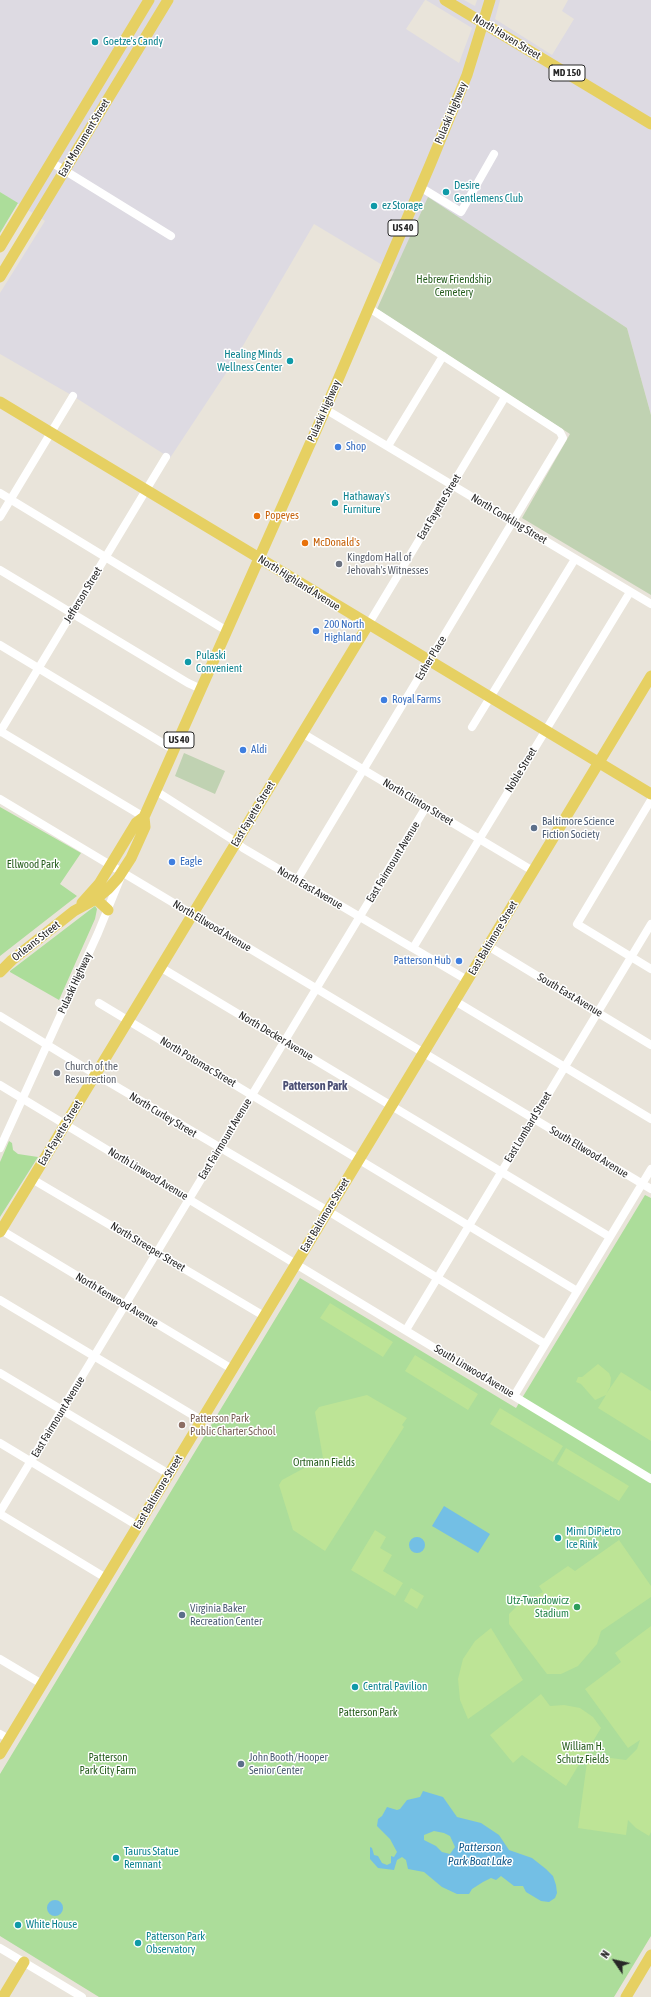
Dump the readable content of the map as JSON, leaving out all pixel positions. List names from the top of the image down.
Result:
{
  "streets": {
    "main road": [
      "North Haven Street",
      "MD 150",
      "Pulaski Highway",
      "East Monument Street",
      "US 40",
      "East Fayette Street",
      "North Highland Avenue",
      "East Baltimore Street",
      "Orleans Street"
    ],
    "street": [
      "North Conkling Street",
      "Jefferson Street",
      "Esther Place",
      "Noble Street",
      "North Clinton Street",
      "East Fairmount Avenue",
      "North East Avenue",
      "North Ellwood Avenue",
      "South East Avenue",
      "North Decker Avenue",
      "North Potomac Street",
      "North Curley Street",
      "East Lombard Street",
      "South Ellwood Avenue",
      "North Linwood Avenue",
      "North Streeper Street",
      "North Kenwood Avenue",
      "South Linwood Avenue"
    ]
  },
  "crossings": [
    ["North Haven Street", "Pulaski Highway"],
    ["Pulaski Highway", "North Conkling Street"],
    ["Pulaski Highway", "North Highland Avenue"],
    ["Pulaski Highway", "North East Avenue"],
    ["Pulaski Highway", "North Ellwood Avenue"],
    ["Pulaski Highway", "Orleans Street"],
    ["Pulaski Highway", "North Curley Street"],
    ["Pulaski Highway", "North Linwood Avenue"],
    ["East Fayette Street", "North Conkling Street"],
    ["East Fayette Street", "North Highland Avenue"],
    ["East Fayette Street", "Esther Place"],
    ["East Fayette Street", "North Clinton Street"],
    ["East Fayette Street", "North East Avenue"],
    ["East Fayette Street", "North Ellwood Avenue"],
    ["East Fayette Street", "North Decker Avenue"],
    ["East Fayette Street", "North Potomac Street"],
    ["East Fayette Street", "North Curley Street"],
    ["East Fayette Street", "North Linwood Avenue"],
    ["East Fayette Street", "North Streeper Street"],
    ["East Fayette Street", "North Kenwood Avenue"],
    ["North Conkling Street", "Esther Place"],
    ["North Conkling Street", "Noble Street"],
    ["North Highland Avenue", "Jefferson Street"],
    ["North Highland Avenue", "Esther Place"],
    ["North Highland Avenue", "Noble Street"],
    ["North Highland Avenue", "East Baltimore Street"],
    ["Esther Place", "North Clinton Street"],
    ["Esther Place", "North East Avenue"],
    ["Noble Street", "North Clinton Street"],
    ["Noble Street", "North East Avenue"],
    ["North Clinton Street", "East Fairmount Avenue"],
    ["North Clinton Street", "East Baltimore Street"],
    ["East Fairmount Avenue", "North East Avenue"],
    ["East Fairmount Avenue", "North Ellwood Avenue"],
    ["East Fairmount Avenue", "North Decker Avenue"],
    ["East Fairmount Avenue", "North Potomac Street"],
    ["East Fairmount Avenue", "North Curley Street"],
    ["East Fairmount Avenue", "North Linwood Avenue"],
    ["East Fairmount Avenue", "North Streeper Street"],
    ["East Fairmount Avenue", "North Kenwood Avenue"],
    ["North East Avenue", "East Baltimore Street"],
    ["North Ellwood Avenue", "East Baltimore Street"],
    ["North Ellwood Avenue", "Orleans Street"],
    ["North Ellwood Avenue", "South Ellwood Avenue"],
    ["East Baltimore Street", "South East Avenue"],
    ["East Baltimore Street", "North Decker Avenue"],
    ["East Baltimore Street", "North Potomac Street"],
    ["East Baltimore Street", "North Curley Street"],
    ["East Baltimore Street", "South Ellwood Avenue"],
    ["East Baltimore Street", "North Linwood Avenue"],
    ["East Baltimore Street", "North Streeper Street"],
    ["East Baltimore Street", "North Kenwood Avenue"],
    ["East Baltimore Street", "South Linwood Avenue"],
    ["South East Avenue", "East Lombard Street"],
    ["North Decker Avenue", "East Lombard Street"],
    ["North Potomac Street", "East Lombard Street"],
    ["North Curley Street", "East Lombard Street"],
    ["East Lombard Street", "South Ellwood Avenue"],
    ["East Lombard Street", "South Linwood Avenue"],
    ["North Linwood Avenue", "South Linwood Avenue"]
  ],
  "districts": ["Patterson Park"],
  "water": ["Patterson Park Boat Lake"],
  "parks": [
    "Hebrew Friendship Cemetery",
    "Ellwood Park",
    "Ortmann Fields",
    "Patterson Park",
    "William H. Schutz Fields",
    "Patterson Park City Farm"
  ],
  "places": [
    "Goetze's Candy",
    "Desire Gentlemens Club",
    "ez Storage",
    "Healing Minds Wellness Center",
    "Shop",
    "Hathaway's Furniture",
    "Popeyes",
    "McDonald's",
    "Kingdom Hall of Jehovah's Witnesses",
    "200 North Highland",
    "Pulaski Convenient",
    "Royal Farms",
    "Aldi",
    "Baltimore Science Fiction Society",
    "Eagle",
    "Patterson Hub",
    "Church of the Resurrection",
    "Patterson Park Public Charter School",
    "Mimi DiPietro Ice Rink",
    "Utz-Twardowicz Stadium",
    "Virginia Baker Recreation Center",
    "Central Pavilion",
    "John Booth/Hooper Senior Center",
    "Taurus Statue Remnant",
    "White House",
    "Patterson Park Observatory"
  ],
  "north": "top left"
}
